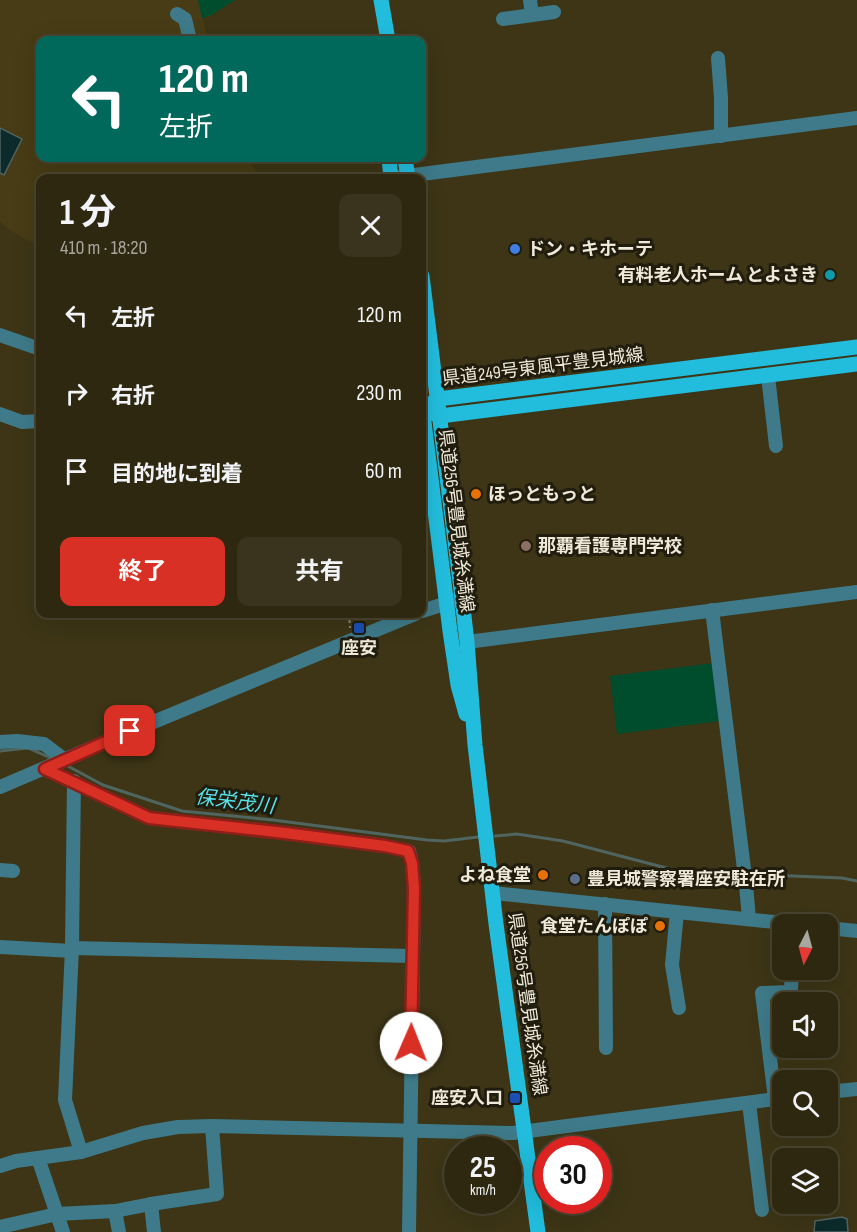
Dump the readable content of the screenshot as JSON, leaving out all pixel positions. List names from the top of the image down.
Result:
{
  "streets": {
    "main road": ["県道249号東風平豊見城線", "県道256号豊見城糸満線"]
  },
  "crossings": [
    ["県道249号東風平豊見城線", "県道256号豊見城糸満線"]
  ],
  "water": ["保栄茂川"],
  "places": {
    "other": [
      "ドン・キホーテ",
      "有料老人ホーム とよさき",
      "ほっともっと",
      "那覇看護専門学校",
      "よね食堂",
      "豊見城警察署座安駐在所",
      "食堂たんぽぽ"
    ],
    "transit": ["座安", "座安入口"]
  },
  "north": "bottom",
  "page": {
    "turn": ["120 m", "左折"],
    "heading": ["1 分", "410 m · 18:20"],
    "list": [
      {
        "name": "左折",
        "value": "120 m"
      },
      {
        "name": "右折",
        "value": "230 m"
      },
      {
        "name": "目的地に到着",
        "value": "60 m"
      }
    ],
    "buttons": ["終了", "共有"],
    "speed": "25 km/h",
    "limit": "30"
  }
}
